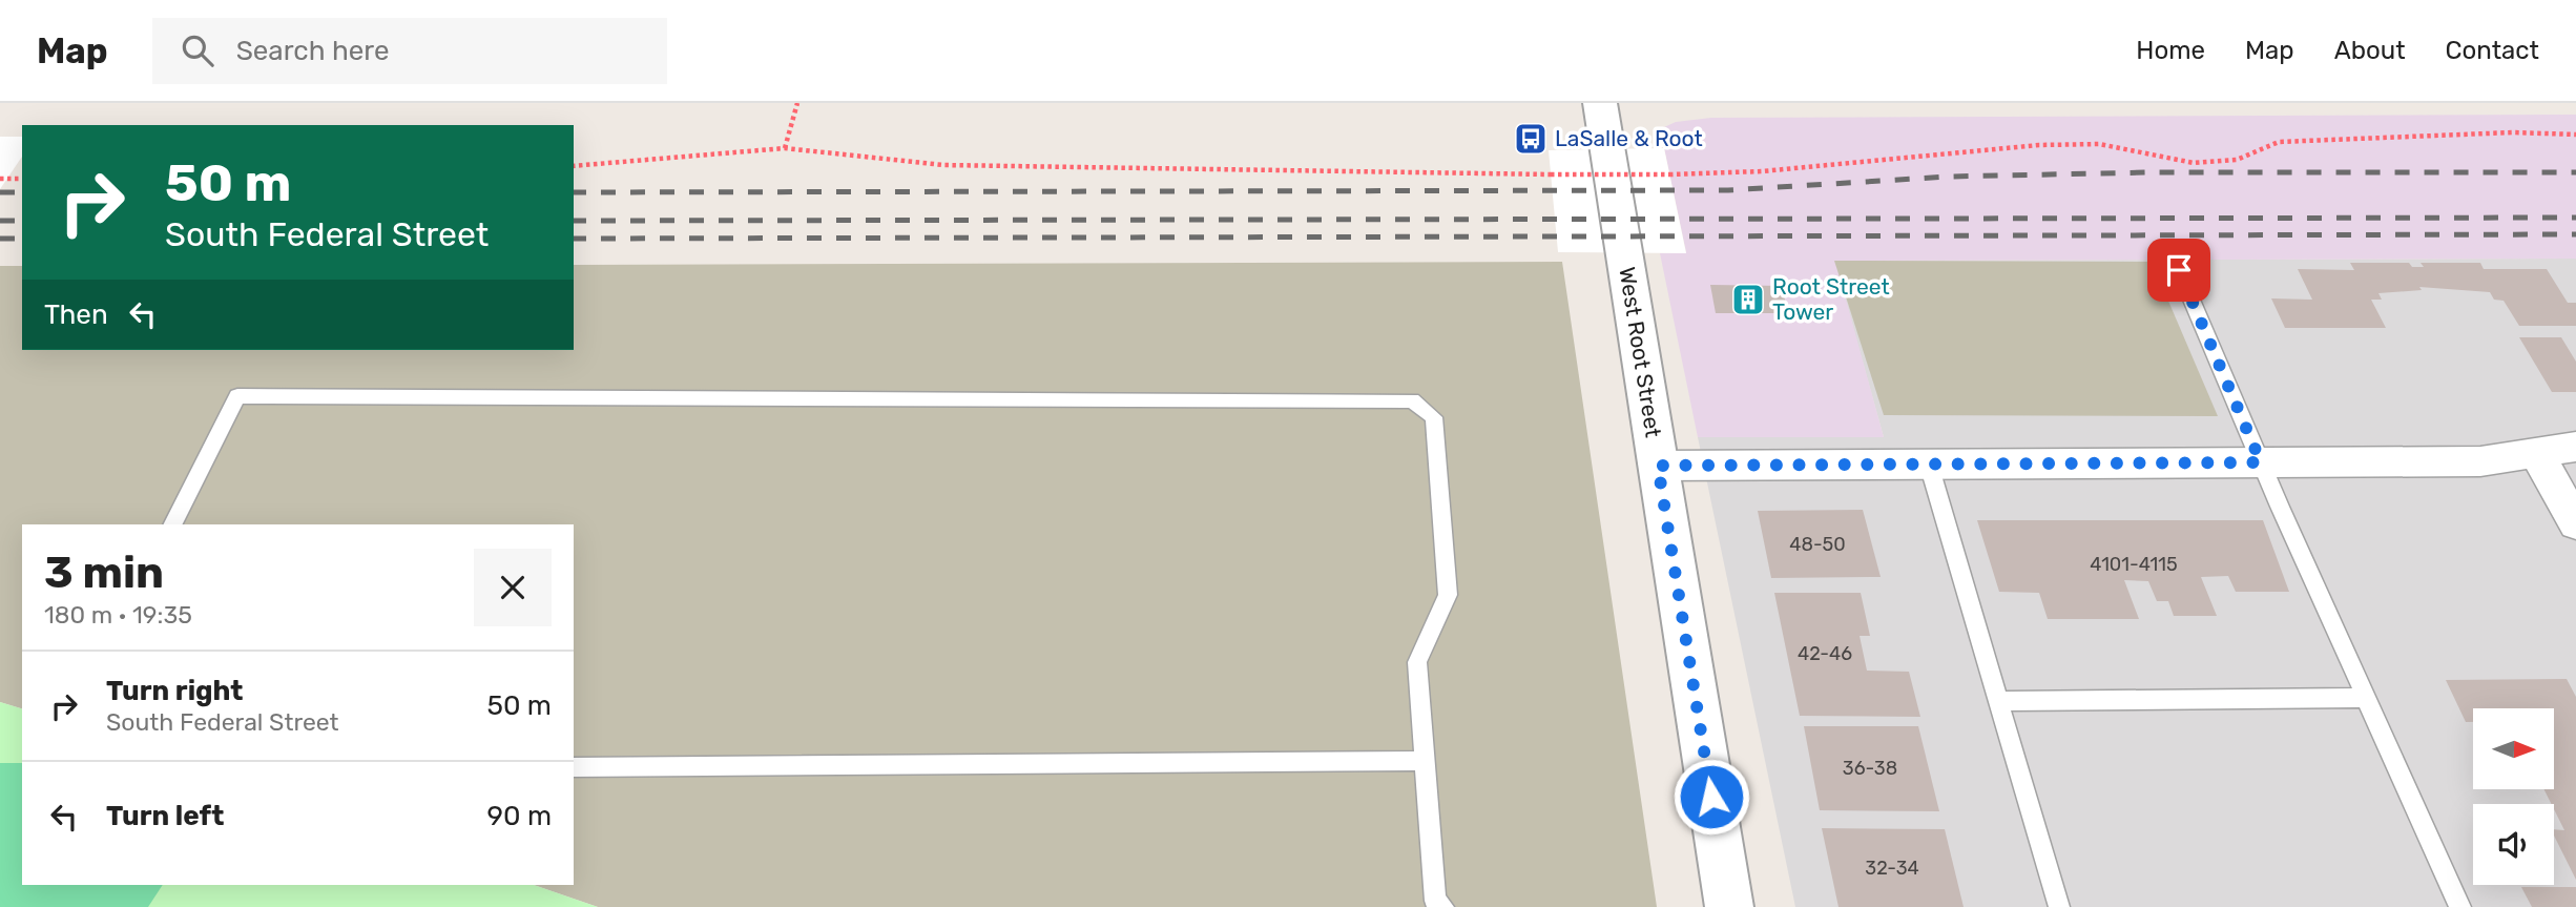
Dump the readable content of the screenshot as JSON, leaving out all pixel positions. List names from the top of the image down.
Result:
{
  "streets": {
    "street": ["West Root Street"]
  },
  "places": {
    "bus stop": ["LaSalle & Root"],
    "building": ["Root Street Tower"]
  },
  "house_numbers": [
    "48-50",
    "4101-4115",
    "42-46",
    "36-38",
    "32-34"
  ],
  "north": "right",
  "page": {
    "header": "Map",
    "search": "Search here",
    "nav": [
      "Home",
      "Map",
      "About",
      "Contact"
    ],
    "turn": ["50 m", "South Federal Street"],
    "then": "Then",
    "heading": ["3 min", "180 m · 19:35"],
    "list": [
      {
        "name": "Turn right",
        "note": "South Federal Street",
        "value": "50 m"
      },
      {
        "name": "Turn left",
        "value": "90 m"
      }
    ]
  }
}
